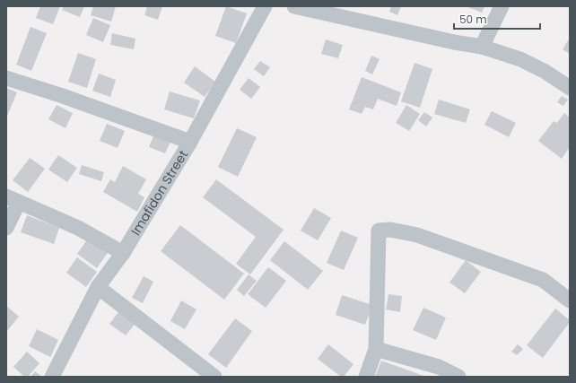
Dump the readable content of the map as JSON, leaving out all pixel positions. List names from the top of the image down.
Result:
{
  "streets": {
    "street": ["Imafidon Street"]
  },
  "scale_bar": "50 m"
}
